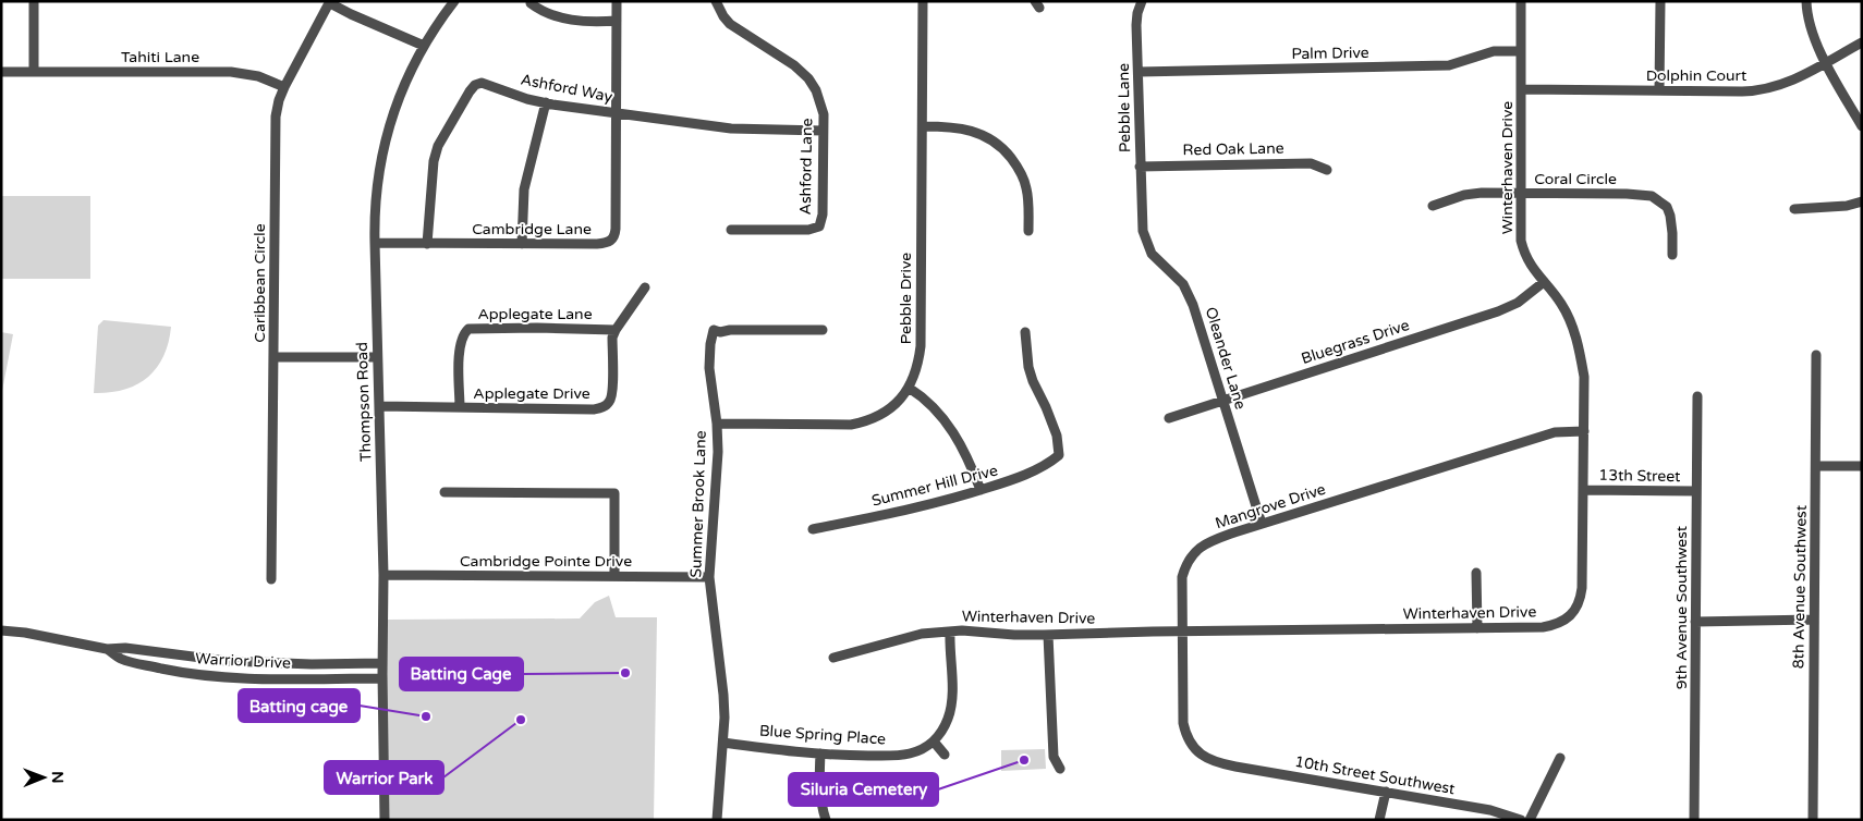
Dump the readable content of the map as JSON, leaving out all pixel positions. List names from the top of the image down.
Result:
{
  "streets": {
    "street": [
      "Palm Drive",
      "Tahiti Lane",
      "Dolphin Court",
      "Ashford Way",
      "Pebble Lane",
      "Red Oak Lane",
      "Ashford Lane",
      "Winterhaven Drive",
      "Coral Circle",
      "Cambridge Lane",
      "Caribbean Circle",
      "Pebble Drive",
      "Applegate Lane",
      "Bluegrass Drive",
      "Oleander Lane",
      "Applegate Drive",
      "Thompson Road",
      "13th Street",
      "Summer Hill Drive",
      "Summer Brook Lane",
      "Mangrove Drive",
      "Cambridge Pointe Drive",
      "8th Avenue Southwest",
      "9th Avenue Southwest",
      "Warrior Drive",
      "Blue Spring Place",
      "10th Street Southwest"
    ]
  },
  "crossings": [
    ["Palm Drive", "Pebble Lane"],
    ["Palm Drive", "Winterhaven Drive"],
    ["Tahiti Lane", "Caribbean Circle"],
    ["Dolphin Court", "Winterhaven Drive"],
    ["Ashford Way", "Ashford Lane"],
    ["Ashford Way", "Cambridge Lane"],
    ["Pebble Lane", "Red Oak Lane"],
    ["Pebble Lane", "Oleander Lane"],
    ["Winterhaven Drive", "Coral Circle"],
    ["Winterhaven Drive", "Bluegrass Drive"],
    ["Winterhaven Drive", "13th Street"],
    ["Winterhaven Drive", "Mangrove Drive"],
    ["Cambridge Lane", "Thompson Road"],
    ["Pebble Drive", "Summer Brook Lane"],
    ["Applegate Lane", "Applegate Drive"],
    ["Bluegrass Drive", "Oleander Lane"],
    ["Oleander Lane", "Mangrove Drive"],
    ["Applegate Drive", "Thompson Road"],
    ["Thompson Road", "Cambridge Pointe Drive"],
    ["Thompson Road", "Warrior Drive"],
    ["13th Street", "9th Avenue Southwest"],
    ["Summer Brook Lane", "Cambridge Pointe Drive"],
    ["Summer Brook Lane", "Blue Spring Place"],
    ["Mangrove Drive", "10th Street Southwest"]
  ],
  "places": [
    "Batting Cage",
    "Batting cage",
    "Warrior Park",
    "Siluria Cemetery"
  ],
  "north": "right"
}
